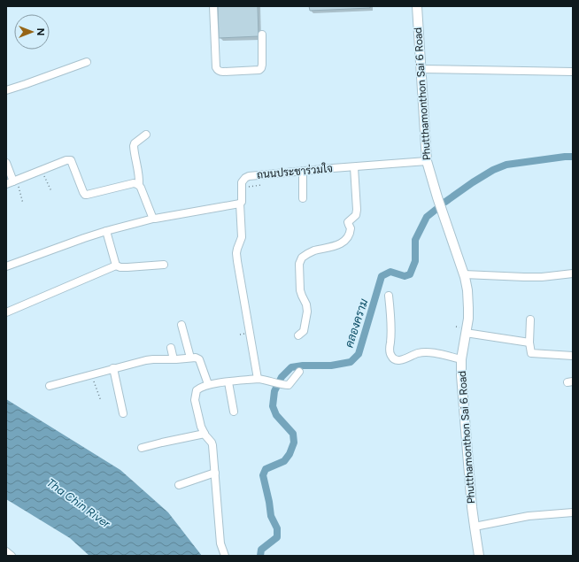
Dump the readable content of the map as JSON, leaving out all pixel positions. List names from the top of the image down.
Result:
{
  "streets": {
    "main road": ["Phutthamonthon Sai 6 Road"],
    "street": ["ถนนประชาร่วมใจ"]
  },
  "crossings": [
    ["Phutthamonthon Sai 6 Road", "ถนนประชาร่วมใจ"]
  ],
  "water": ["คลองคราม", "Tha Chin River"],
  "north": "right"
}
